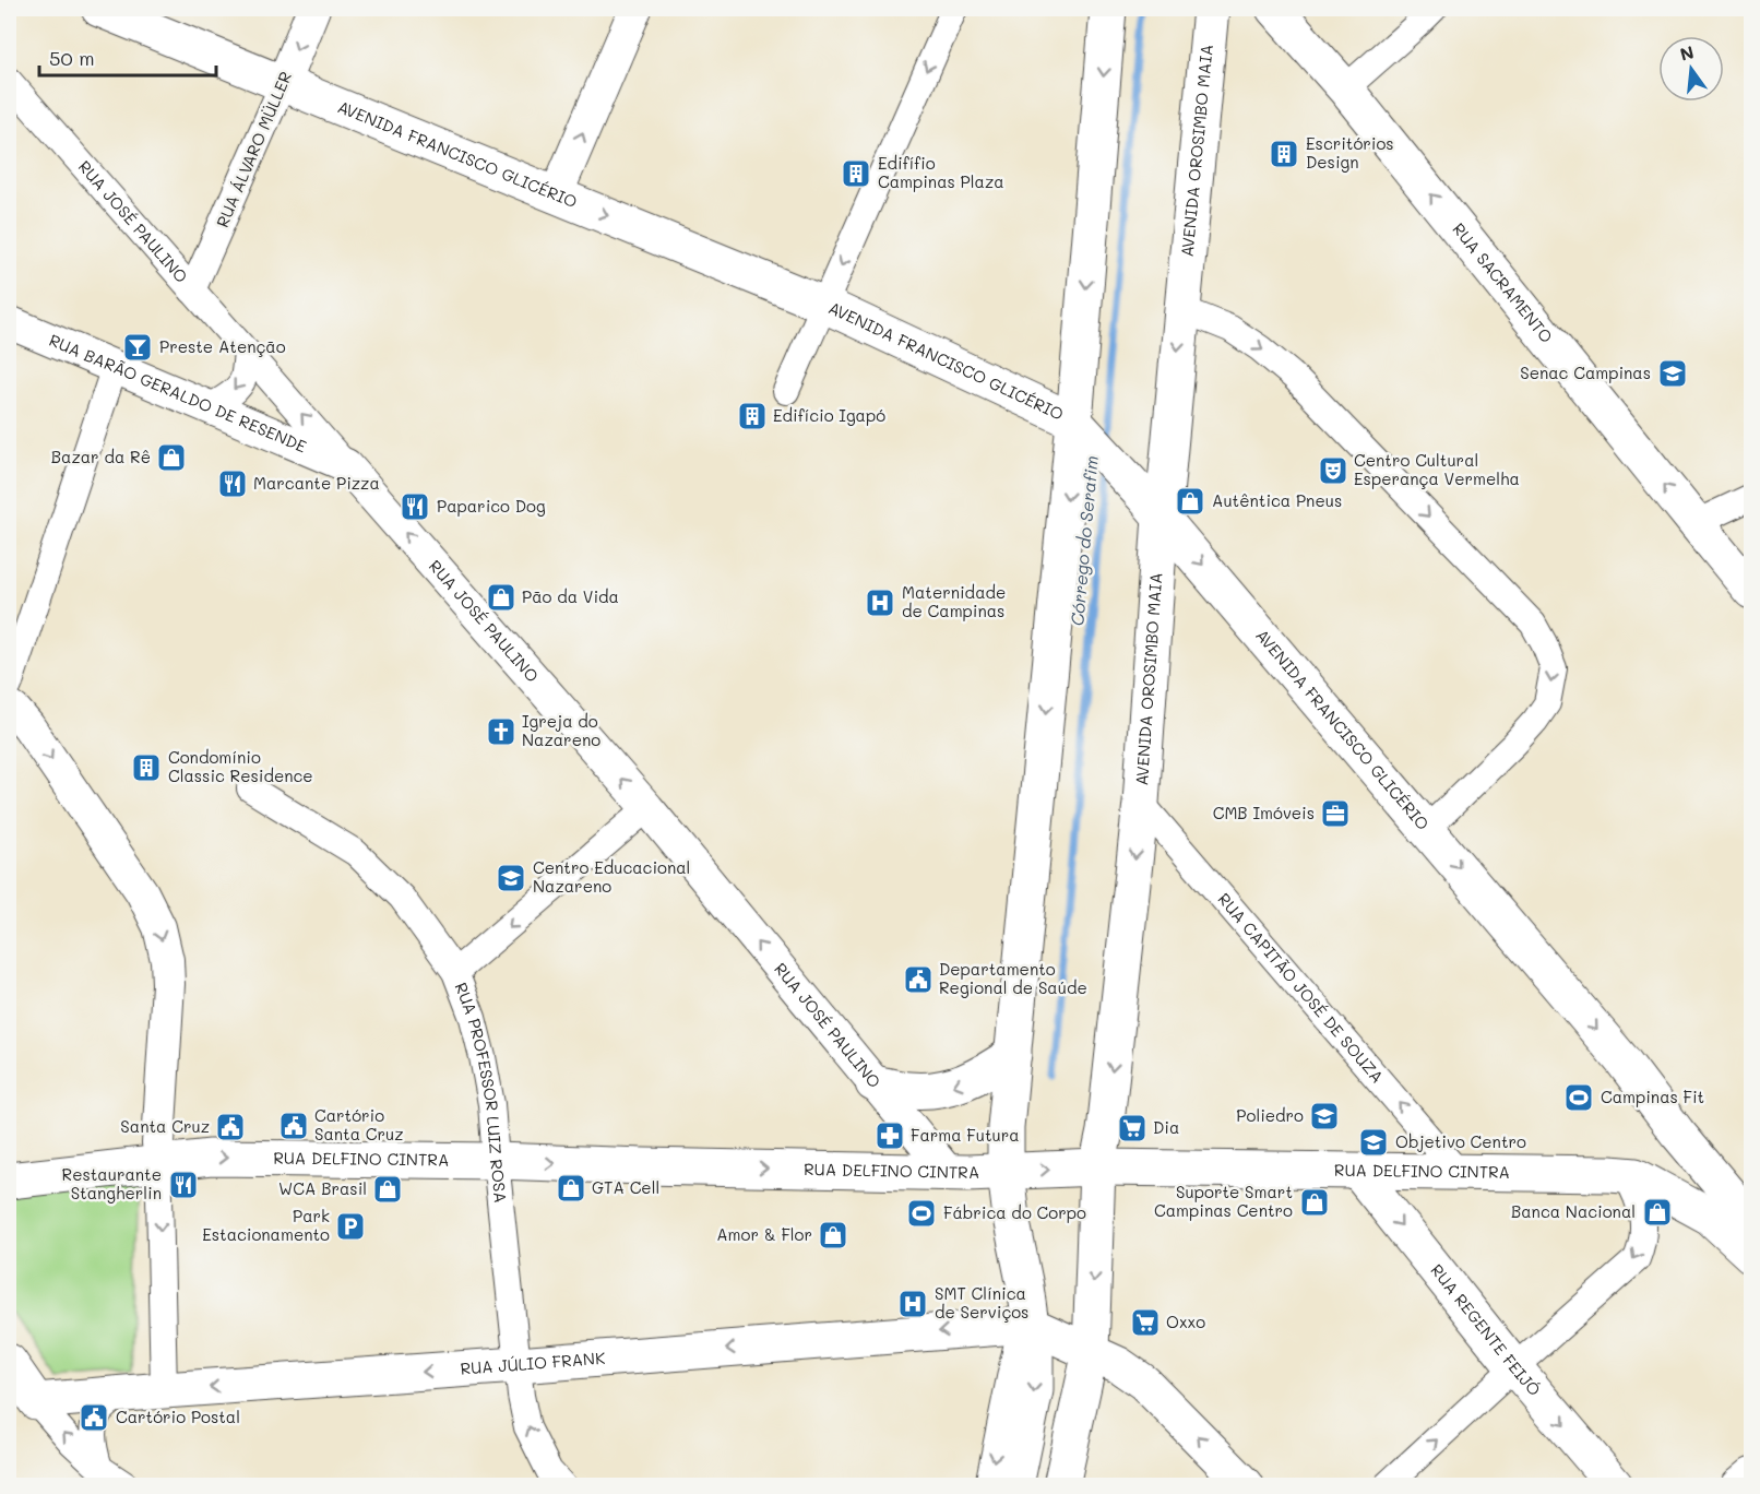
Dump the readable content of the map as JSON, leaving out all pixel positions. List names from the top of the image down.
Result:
{
  "streets": {
    "main road": [
      "AVENIDA OROSIMBO MAIA",
      "AVENIDA FRANCISCO GLICÉRIO",
      "RUA SACRAMENTO",
      "RUA DELFINO CINTRA",
      "RUA REGENTE FEIJÓ",
      "RUA JÚLIO FRANK"
    ],
    "street": [
      "RUA ÁLVARO MÜLLER",
      "RUA JOSÉ PAULINO",
      "RUA BARÃO GERALDO DE RESENDE",
      "RUA CAPITÃO JOSÉ DE SOUZA",
      "RUA PROFESSOR LUIZ ROSA"
    ]
  },
  "crossings": [
    ["RUA ÁLVARO MÜLLER", "AVENIDA FRANCISCO GLICÉRIO"],
    ["RUA ÁLVARO MÜLLER", "RUA JOSÉ PAULINO"],
    ["AVENIDA OROSIMBO MAIA", "AVENIDA FRANCISCO GLICÉRIO"],
    ["AVENIDA OROSIMBO MAIA", "RUA CAPITÃO JOSÉ DE SOUZA"],
    ["AVENIDA OROSIMBO MAIA", "RUA DELFINO CINTRA"],
    ["AVENIDA FRANCISCO GLICÉRIO", "RUA DELFINO CINTRA"],
    ["RUA JOSÉ PAULINO", "RUA BARÃO GERALDO DE RESENDE"],
    ["RUA JOSÉ PAULINO", "RUA DELFINO CINTRA"],
    ["RUA CAPITÃO JOSÉ DE SOUZA", "RUA DELFINO CINTRA"],
    ["RUA PROFESSOR LUIZ ROSA", "RUA DELFINO CINTRA"],
    ["RUA PROFESSOR LUIZ ROSA", "RUA JÚLIO FRANK"],
    ["RUA DELFINO CINTRA", "RUA REGENTE FEIJÓ"]
  ],
  "one_way": [
    "AVENIDA FRANCISCO GLICÉRIO",
    "RUA JOSÉ PAULINO",
    "RUA SACRAMENTO",
    "RUA CAPITÃO JOSÉ DE SOUZA",
    "RUA DELFINO CINTRA",
    "RUA JÚLIO FRANK"
  ],
  "water": ["Córrego do Serafim"],
  "places": {
    "building": [
      "Escritórios Design",
      "Edifífio Campinas Plaza",
      "Edifício Igapó",
      "Condomínio Classic Residence"
    ],
    "bar": ["Preste Atenção"],
    "school or university": [
      "Senac Campinas",
      "Centro Educacional Nazareno",
      "Poliedro",
      "Objetivo Centro"
    ],
    "shop": [
      "Bazar da Rê",
      "Autêntica Pneus",
      "Pão da Vida",
      "GTA Cell",
      "WCA Brasil",
      "Suporte Smart Campinas Centro",
      "Banca Nacional",
      "Amor & Flor"
    ],
    "theatre": ["Centro Cultural Esperança Vermelha"],
    "restaurant": ["Marcante Pizza", "Paparico Dog", "Restaurante Stangherlin"],
    "hospital": ["Maternidade de Campinas", "SMT Clínica de Serviços"],
    "church": ["Igreja do Nazareno"],
    "office": ["CMB Imóveis"],
    "public building": [
      "Departamento Regional de Saúde",
      "Cartório Santa Cruz",
      "Santa Cruz",
      "Cartório Postal"
    ],
    "sports": ["Campinas Fit", "Fábrica do Corpo"],
    "supermarket": ["Dia", "Oxxo"],
    "pharmacy": ["Farma Futura"],
    "parking": ["Park Estacionamento"]
  },
  "scale_bar": "50 m",
  "north": "top"
}
